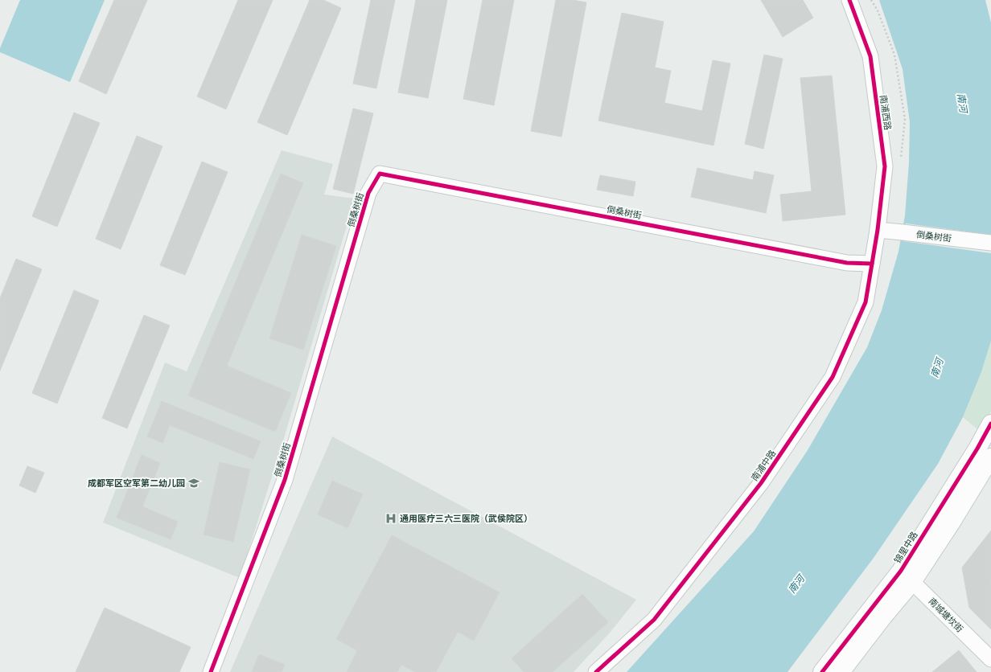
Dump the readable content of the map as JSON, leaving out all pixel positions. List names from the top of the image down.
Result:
{
  "streets": {
    "main road": ["锦里中路"],
    "street": [
      "南浦西路",
      "倒桑树街",
      "南浦中路",
      "南城塘坎街"
    ]
  },
  "crossings": [
    ["南浦西路", "倒桑树街"],
    ["南浦西路", "南浦中路"],
    ["倒桑树街", "南浦中路"],
    ["锦里中路", "南城塘坎街"]
  ],
  "water": ["南河"],
  "places": {
    "school or university": ["成都军区空军第二幼儿园"],
    "hospital": ["通用医疗三六三医院（武侯院区）"]
  }
}
